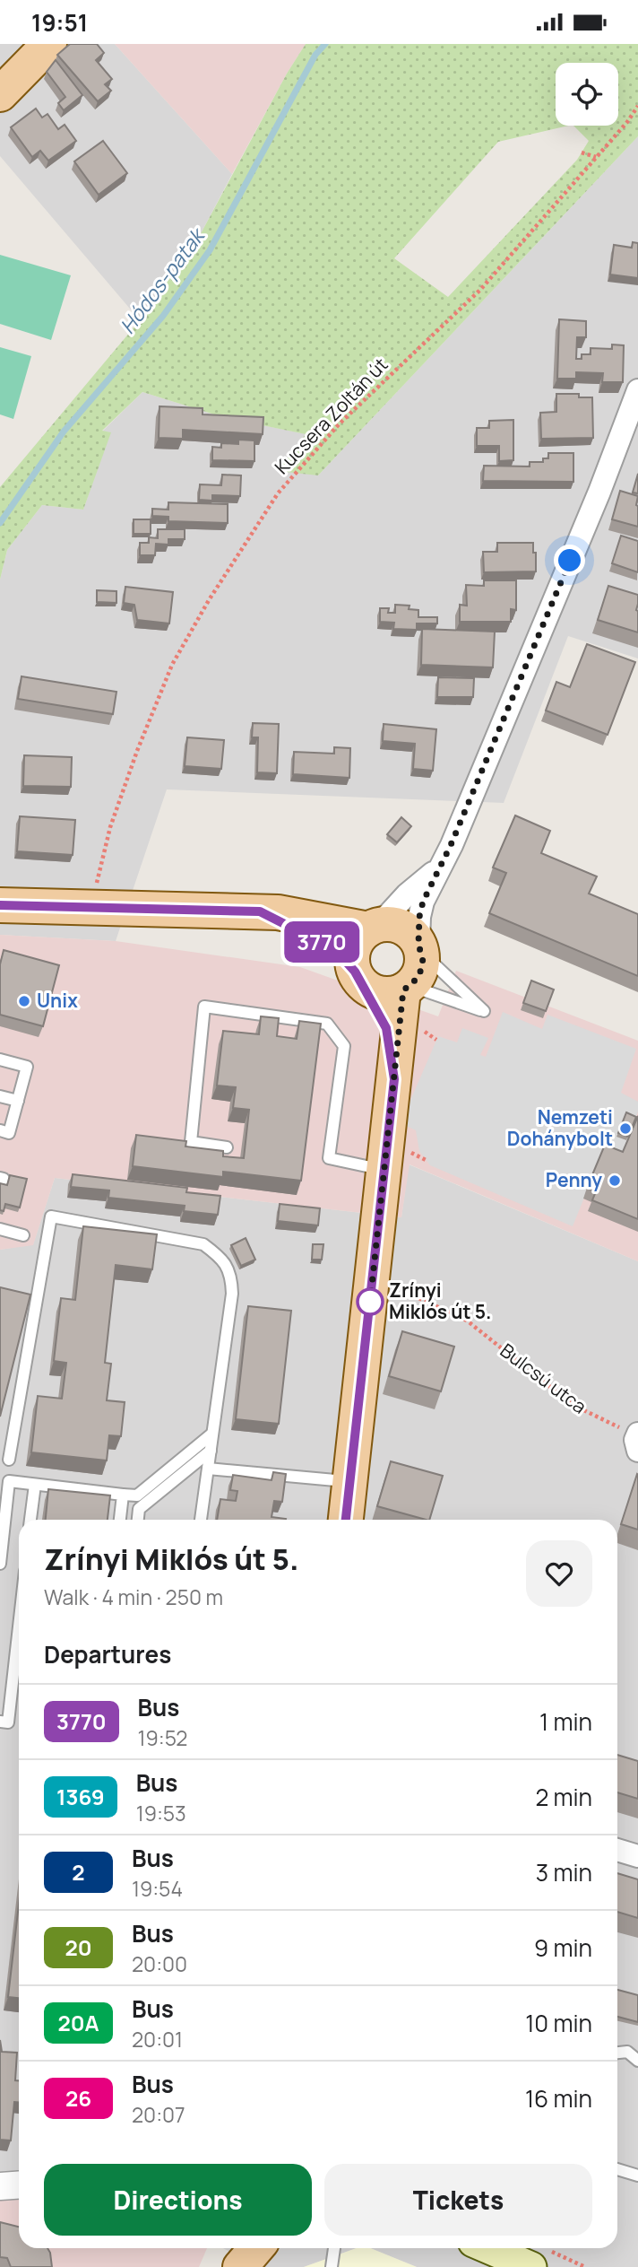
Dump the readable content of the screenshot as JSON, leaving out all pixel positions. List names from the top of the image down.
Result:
{
  "streets": {
    "path": ["Kucsera Zoltán út", "Bulcsú utca"]
  },
  "water": ["Hódos-patak"],
  "places": [
    "Unix",
    "Nemzeti Dohánybolt",
    "Penny",
    "Zrínyi Miklós út 5."
  ],
  "lines": ["bus line 3770"],
  "page": {
    "status": "19:51",
    "on_map": "3770",
    "heading": [
      ["Zrínyi Miklós út 5.", "Walk · 4 min · 250 m"],
      "Departures"
    ],
    "list": [
      {
        "mark": "3770",
        "name": "Bus",
        "note": "19:52",
        "value": "1 min"
      },
      {
        "mark": "1369",
        "name": "Bus",
        "note": "19:53",
        "value": "2 min"
      },
      {
        "mark": "2",
        "name": "Bus",
        "note": "19:54",
        "value": "3 min"
      },
      {
        "mark": "20",
        "name": "Bus",
        "note": "20:00",
        "value": "9 min"
      },
      {
        "mark": "20A",
        "name": "Bus",
        "note": "20:01",
        "value": "10 min"
      },
      {
        "mark": "26",
        "name": "Bus",
        "note": "20:07",
        "value": "16 min"
      }
    ],
    "buttons": ["Directions", "Tickets"]
  }
}
